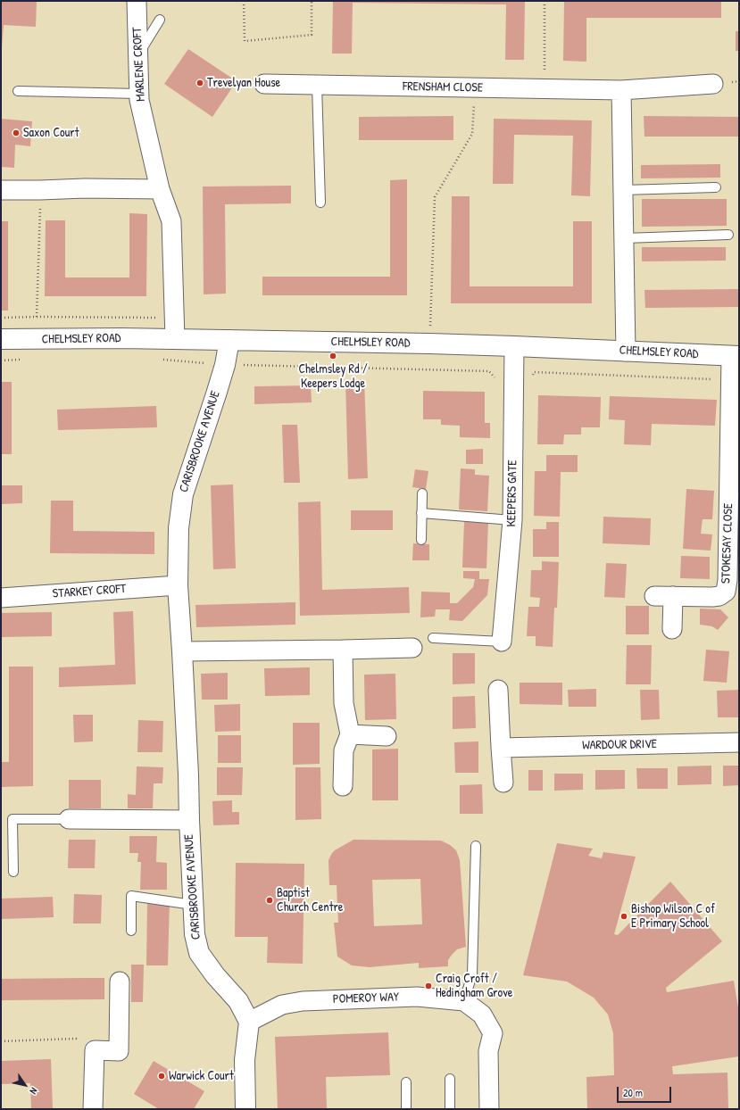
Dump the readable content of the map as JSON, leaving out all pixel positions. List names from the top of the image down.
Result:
{
  "streets": {
    "street": [
      "MARLENE CROFT",
      "FRENSHAM CLOSE",
      "CHELMSLEY ROAD",
      "CARISBROOKE AVENUE",
      "KEEPERS GATE",
      "STOKESAY CLOSE",
      "STARKEY CROFT",
      "WARDOUR DRIVE",
      "POMEROY WAY"
    ]
  },
  "crossings": [
    ["MARLENE CROFT", "CHELMSLEY ROAD"],
    ["CHELMSLEY ROAD", "CARISBROOKE AVENUE"],
    ["CHELMSLEY ROAD", "KEEPERS GATE"],
    ["CHELMSLEY ROAD", "STOKESAY CLOSE"],
    ["CARISBROOKE AVENUE", "STARKEY CROFT"],
    ["CARISBROOKE AVENUE", "POMEROY WAY"]
  ],
  "places": [
    "Trevelyan House",
    "Saxon Court",
    "Chelmsley Rd / Keepers Lodge",
    "Baptist Church Centre",
    "Bishop Wilson C of E Primary School",
    "Craig Croft / Hedingham Grove",
    "Warwick Court"
  ],
  "scale_bar": "20 m",
  "north": "bottom right"
}
